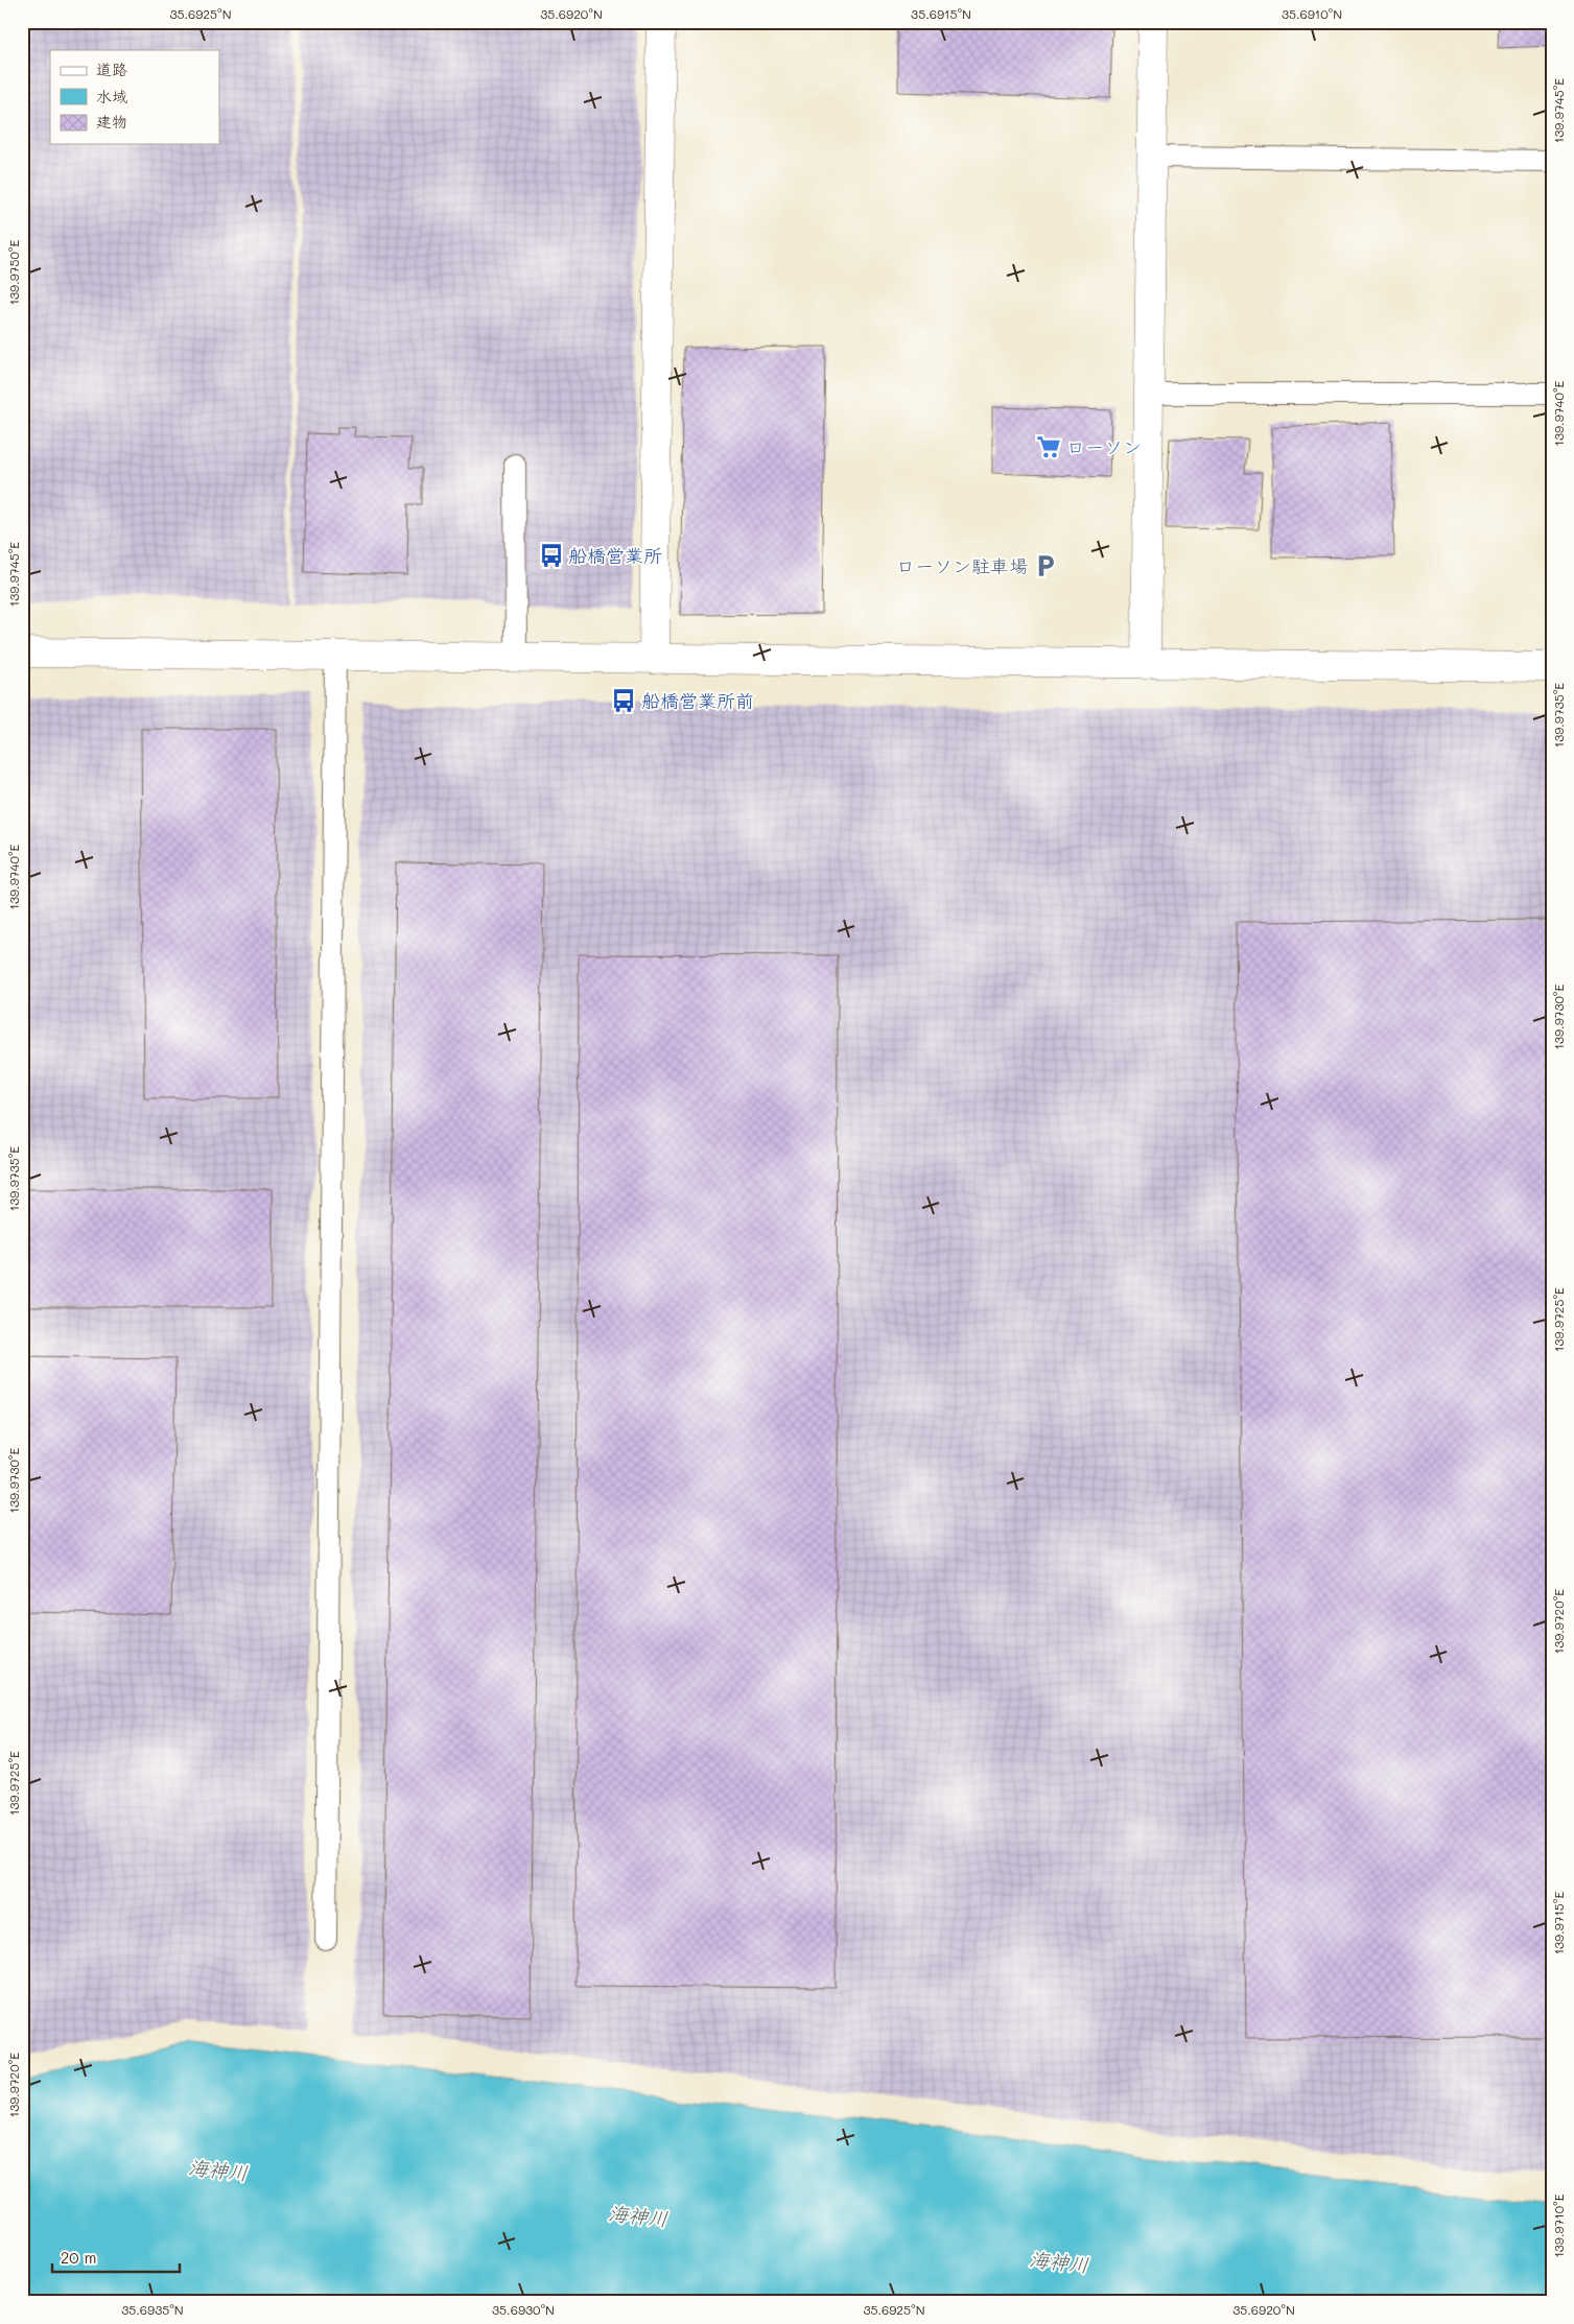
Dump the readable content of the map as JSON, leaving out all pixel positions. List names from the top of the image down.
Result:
{
  "water": ["海神川"],
  "places": {
    "supermarket": ["ローソン"],
    "bus stop": ["船橋営業所", "船橋営業所前"],
    "parking": ["ローソン駐車場"]
  },
  "legend": ["道路", "水域", "建物"],
  "scale_bar": "20 m",
  "coordinates": [
    "35.6925°N",
    "35.6920°N",
    "35.6915°N",
    "35.6910°N",
    "139.9745°E",
    "139.9750°E",
    "139.9740°E",
    "139.9735°E",
    "139.9730°E",
    "139.9725°E",
    "139.9720°E",
    "139.9715°E",
    "139.9710°E",
    "35.6935°N",
    "35.6930°N"
  ]
}
